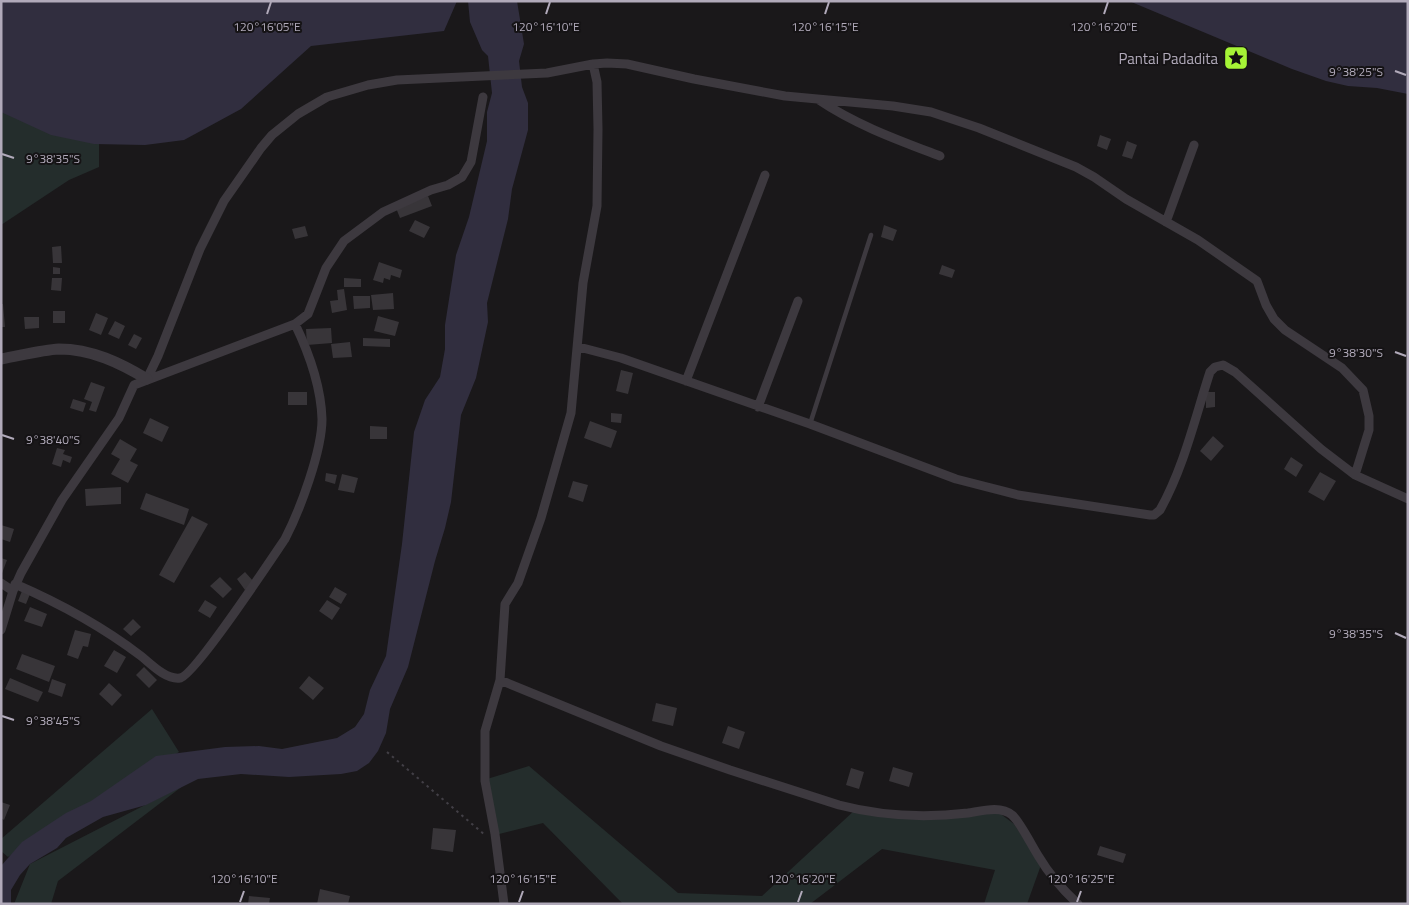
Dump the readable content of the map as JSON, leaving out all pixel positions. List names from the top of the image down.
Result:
{
  "places": {
    "place": ["Pantai Padadita"]
  },
  "coordinates": [
    "120°16'10\"E",
    "120°16'15\"E",
    "120°16'20\"E",
    "120°16'05\"E",
    "9°38'25\"S",
    "9°38'35\"S",
    "9°38'30\"S",
    "9°38'40\"S",
    "9°38'45\"S",
    "120°16'25\"E"
  ]
}
